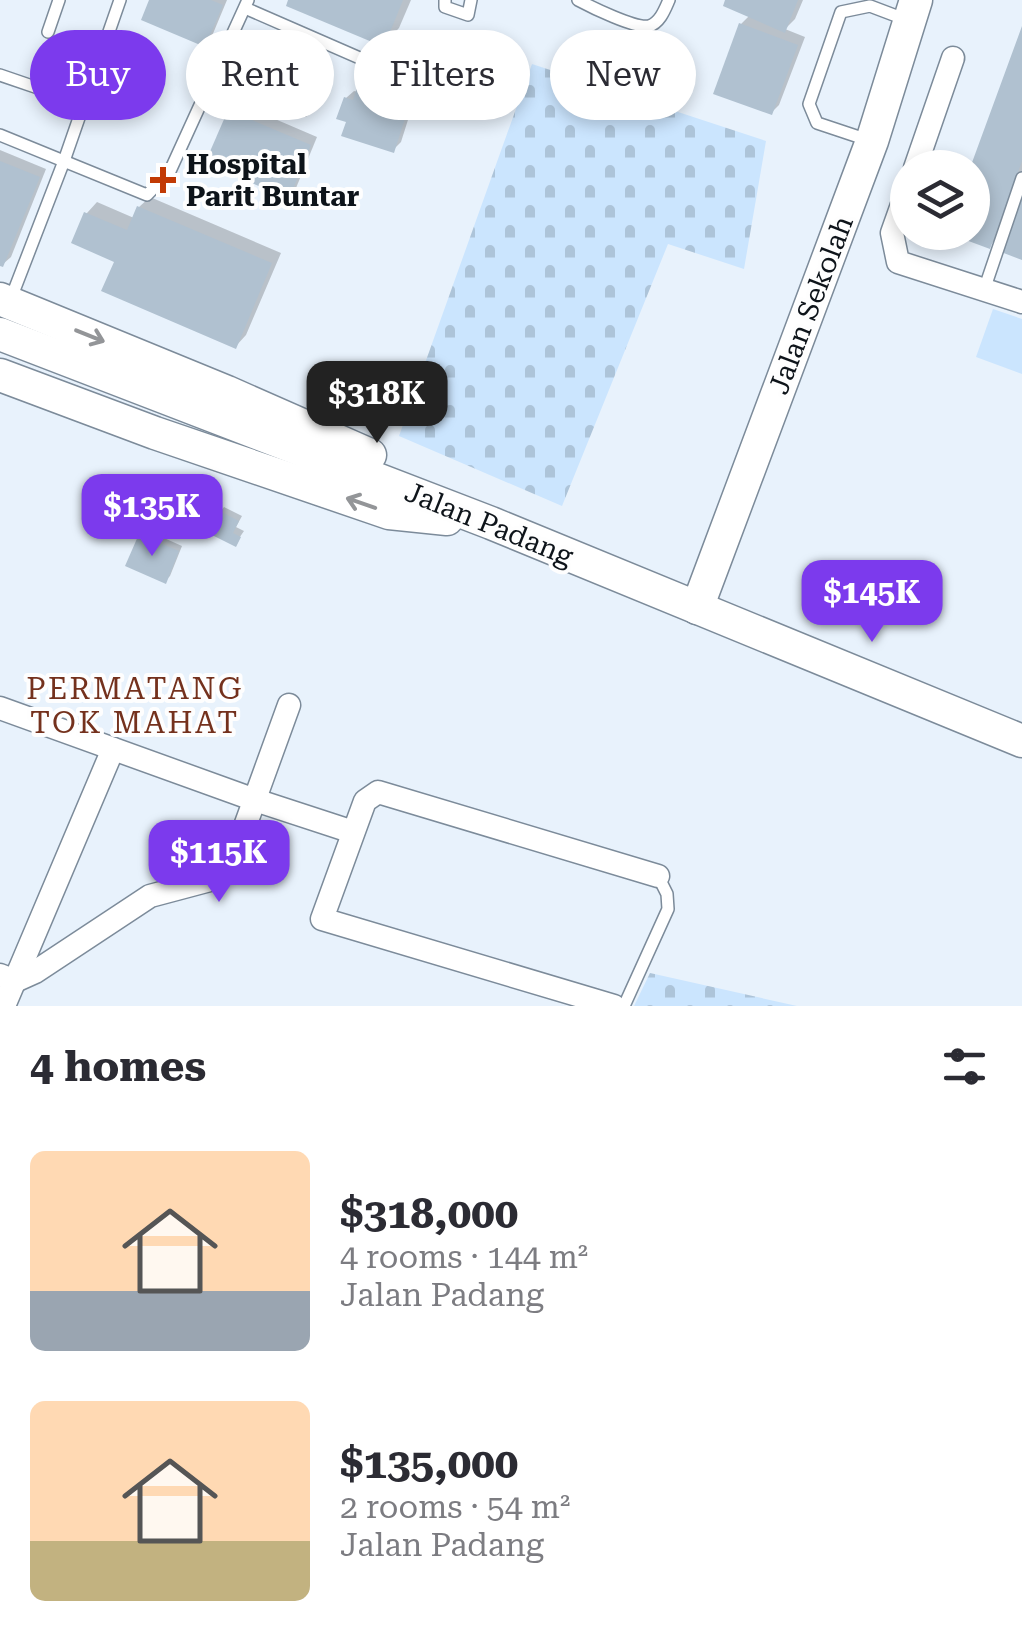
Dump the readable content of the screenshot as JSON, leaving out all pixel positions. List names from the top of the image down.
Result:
{
  "streets": {
    "street": ["Jalan Sekolah", "Jalan Padang"]
  },
  "crossings": [
    ["Jalan Sekolah", "Jalan Padang"]
  ],
  "districts": ["PERMATANG TOK MAHAT"],
  "places": {
    "health": ["Hospital Parit Buntar"]
  },
  "page": {
    "chip": [
      "Buy",
      "Rent",
      "Filters",
      "New"
    ],
    "price": [
      "$318K",
      "$135K",
      "$145K",
      "$115K"
    ],
    "heading": "4 homes",
    "list": [
      {
        "name": "$318,000",
        "note": "4 rooms · 144 m² · Jalan Padang"
      },
      {
        "name": "$135,000",
        "note": "2 rooms · 54 m² · Jalan Padang"
      }
    ]
  }
}
